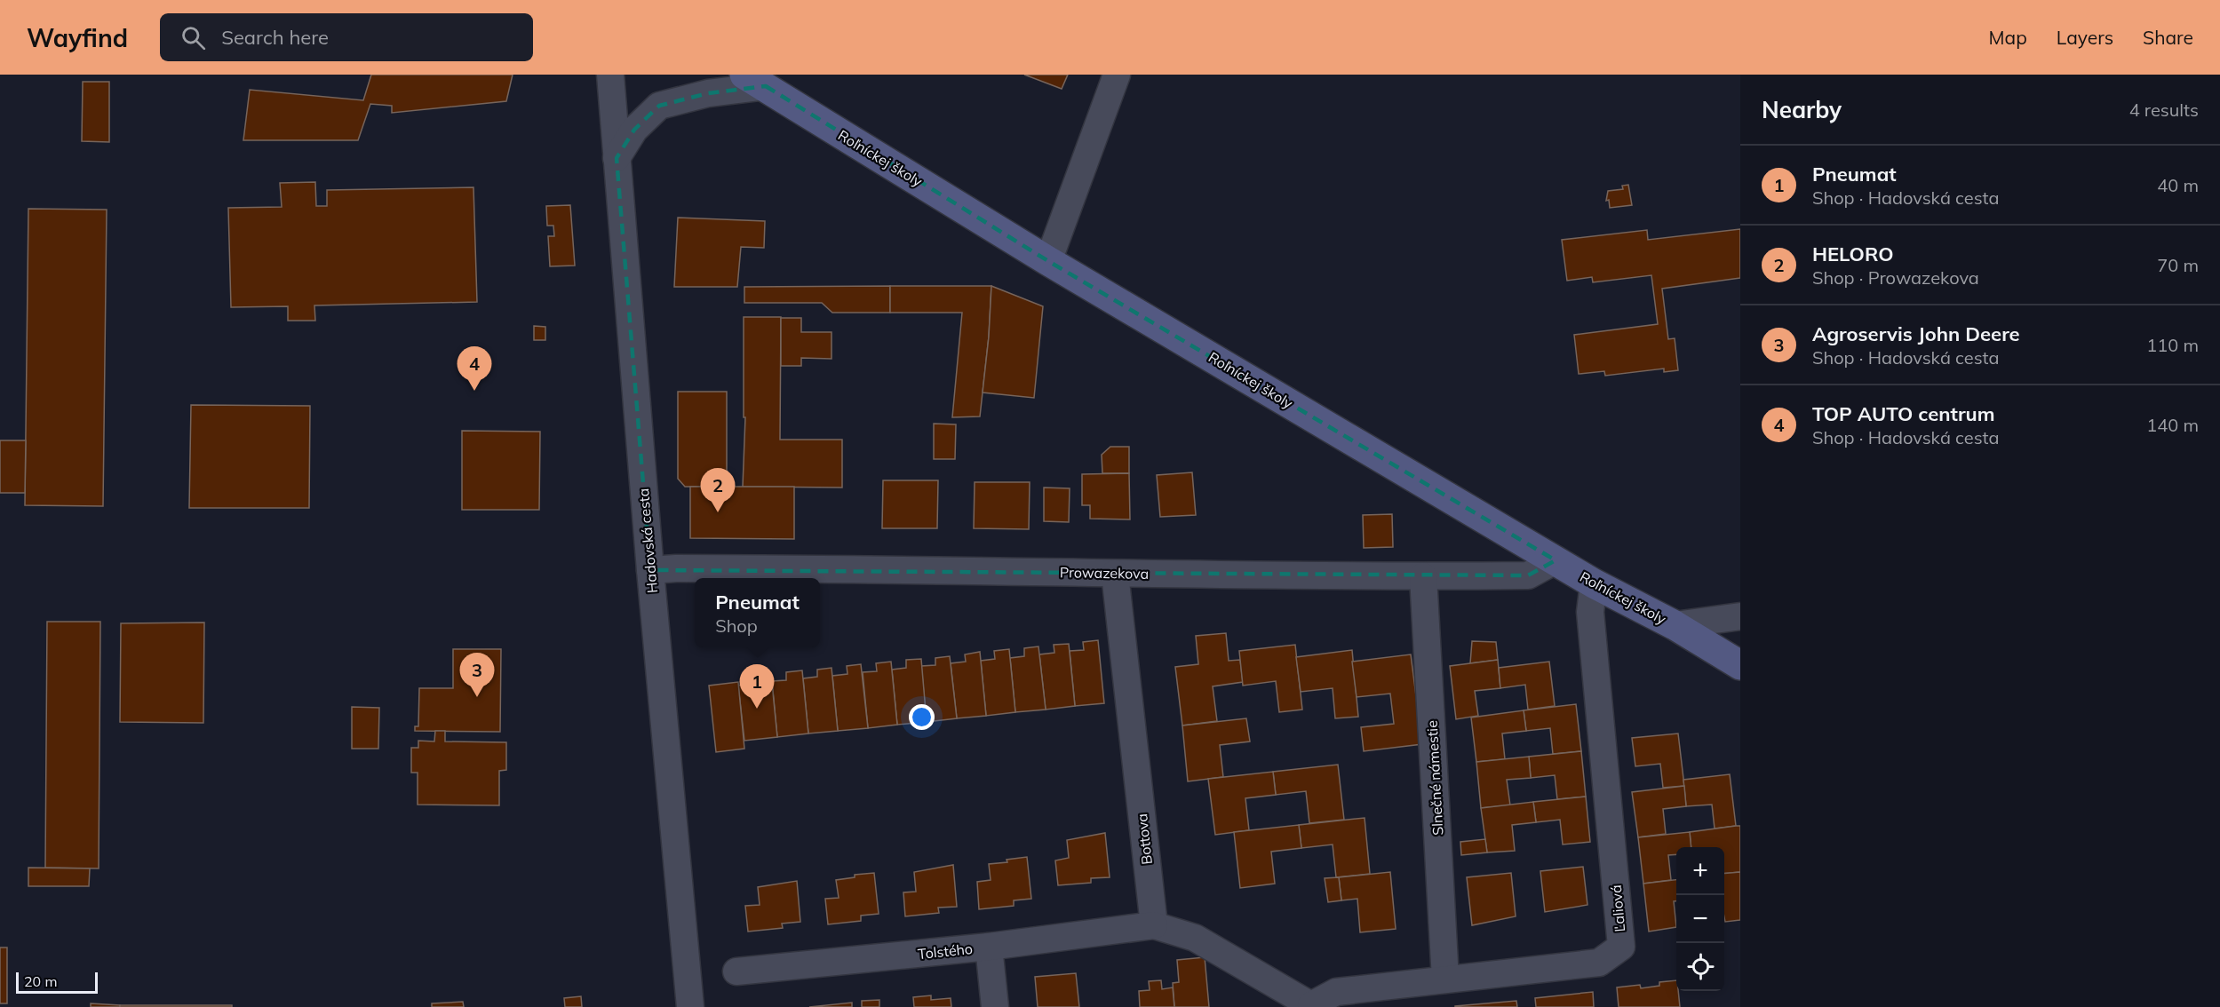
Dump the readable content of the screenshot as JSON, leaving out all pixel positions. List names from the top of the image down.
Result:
{
  "streets": {
    "main road": ["Roľníckej školy"],
    "street": [
      "Hadovská cesta",
      "Prowazekova",
      "Slnečné námestie",
      "Bottova",
      "Ľaliová",
      "Tolstého"
    ]
  },
  "crossings": [
    ["Roľníckej školy", "Prowazekova"],
    ["Roľníckej školy", "Ľaliová"],
    ["Hadovská cesta", "Prowazekova"],
    ["Prowazekova", "Slnečné námestie"],
    ["Prowazekova", "Bottova"],
    ["Slnečné námestie", "Ľaliová"],
    ["Bottova", "Tolstého"]
  ],
  "scale_bar": "20 m",
  "page": {
    "header": "Wayfind",
    "search": "Search here",
    "nav": ["Map", "Layers", "Share"],
    "heading": ["Nearby", "4 results"],
    "list": [
      {
        "mark": "1",
        "name": "Pneumat",
        "note": "Shop · Hadovská cesta",
        "value": "40 m"
      },
      {
        "mark": "2",
        "name": "HELORO",
        "note": "Shop · Prowazekova",
        "value": "70 m"
      },
      {
        "mark": "3",
        "name": "Agroservis John Deere",
        "note": "Shop · Hadovská cesta",
        "value": "110 m"
      },
      {
        "mark": "4",
        "name": "TOP AUTO centrum",
        "note": "Shop · Hadovská cesta",
        "value": "140 m"
      }
    ],
    "pins": [
      "4",
      "2",
      "3",
      "1"
    ],
    "popup": ["Pneumat", "Shop"],
    "map_buttons": ["+", "−"],
    "scale": "20 m"
  }
}
